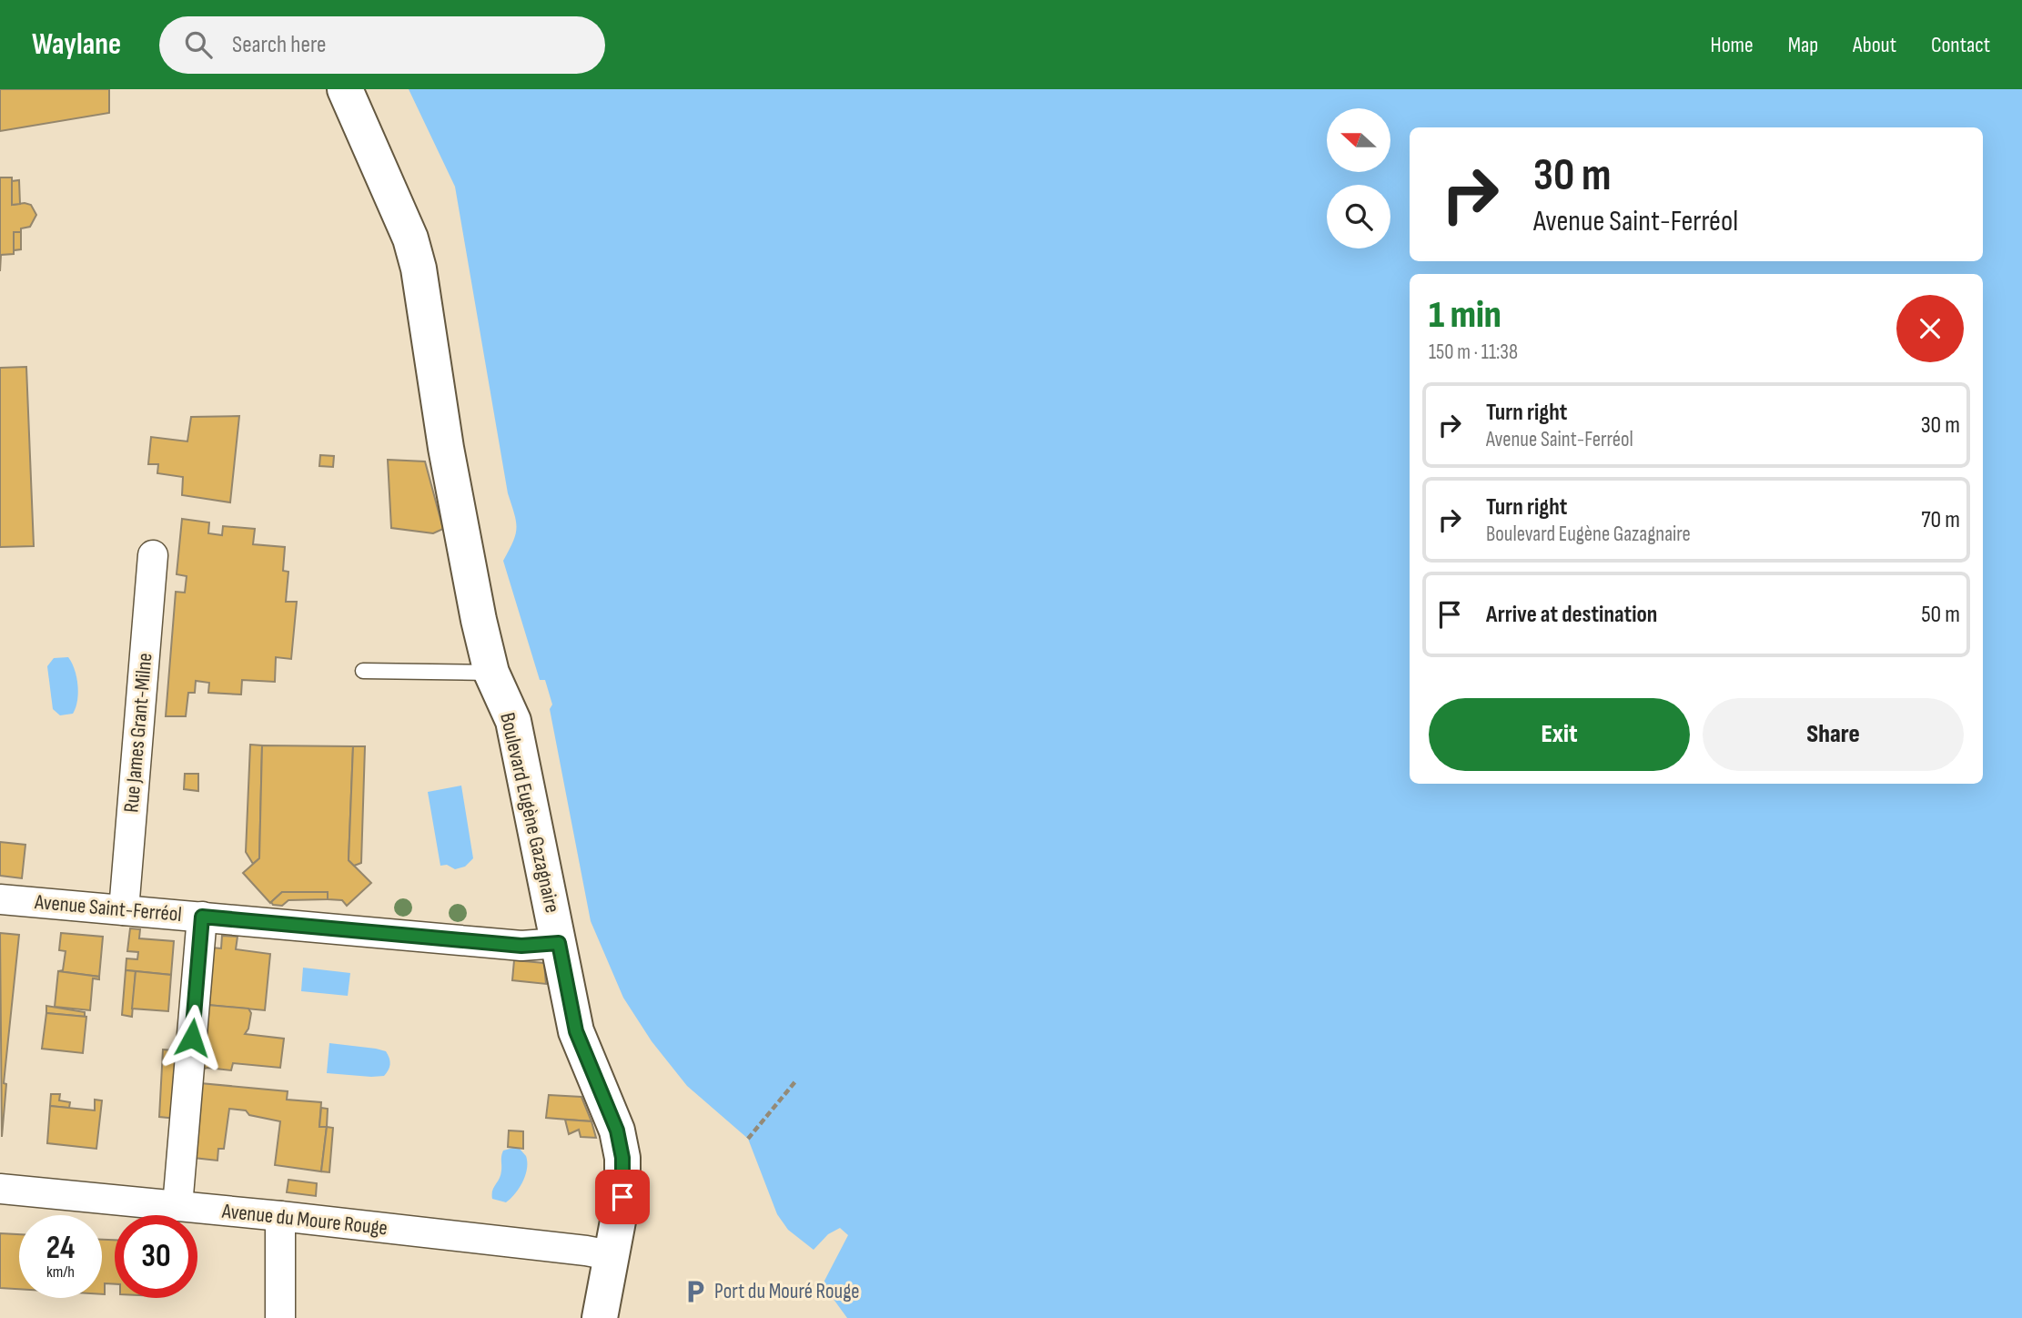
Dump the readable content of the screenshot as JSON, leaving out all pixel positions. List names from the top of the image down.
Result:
{
  "streets": {
    "street": [
      "Rue James Grant-Milne",
      "Boulevard Eugène Gazagnaire",
      "Avenue Saint-Ferréol",
      "Avenue du Moure Rouge"
    ]
  },
  "crossings": [
    ["Rue James Grant-Milne", "Avenue Saint-Ferréol"],
    ["Boulevard Eugène Gazagnaire", "Avenue Saint-Ferréol"],
    ["Boulevard Eugène Gazagnaire", "Avenue du Moure Rouge"]
  ],
  "places": {
    "parking": ["Port du Mouré Rouge"]
  },
  "north": "left",
  "page": {
    "header": "Waylane",
    "search": "Search here",
    "nav": [
      "Home",
      "Map",
      "About",
      "Contact"
    ],
    "turn": ["30 m", "Avenue Saint-Ferréol"],
    "heading": ["1 min", "150 m · 11:38"],
    "list": [
      {
        "name": "Turn right",
        "note": "Avenue Saint-Ferréol",
        "value": "30 m"
      },
      {
        "name": "Turn right",
        "note": "Boulevard Eugène Gazagnaire",
        "value": "70 m"
      },
      {
        "name": "Arrive at destination",
        "value": "50 m"
      }
    ],
    "buttons": ["Exit", "Share"],
    "speed": "24 km/h",
    "limit": "30"
  }
}
